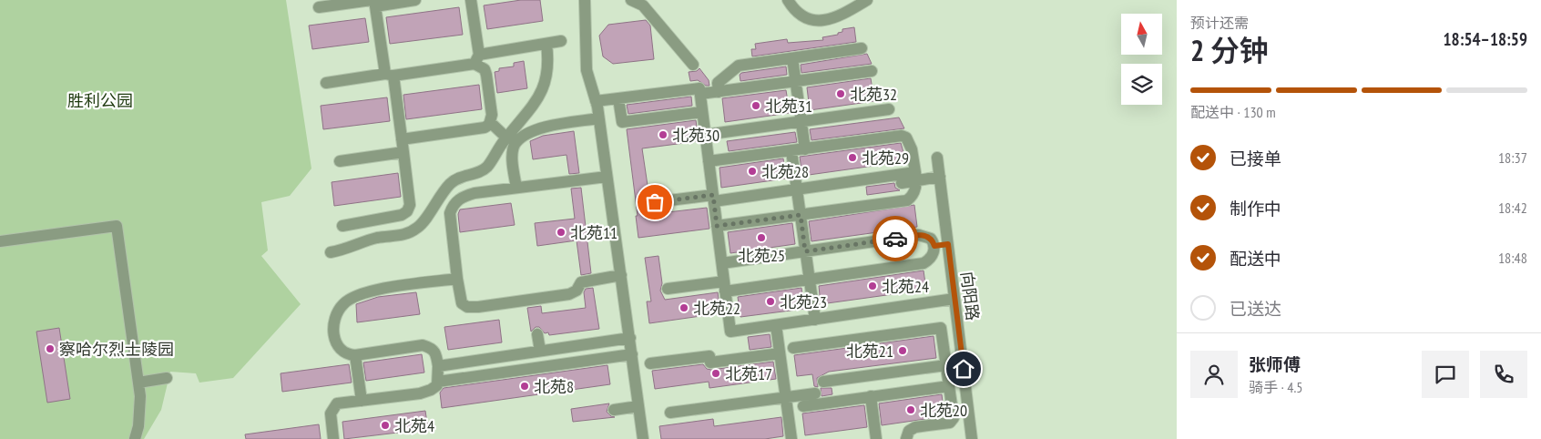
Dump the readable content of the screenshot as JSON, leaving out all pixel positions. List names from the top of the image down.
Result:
{
  "streets": {
    "street": ["向阳路"]
  },
  "parks": ["胜利公园"],
  "places": [
    "北苑32",
    "北苑31",
    "北苑30",
    "北苑29",
    "北苑28",
    "北苑11",
    "北苑25",
    "北苑24",
    "北苑23",
    "北苑22",
    "察哈尔烈士陵园",
    "北苑21",
    "北苑17",
    "北苑8",
    "北苑20",
    "北苑4"
  ],
  "north": "top",
  "page": {
    "heading": ["2 分钟", "预计还需", "18:54–18:59"],
    "panel": ["张师傅", "骑手 · 4.5"],
    "bar": "配送中 · 130 m",
    "list": [
      ["已接单", "18:37"],
      ["制作中", "18:42"],
      ["配送中", "18:48"],
      "已送达"
    ]
  }
}
